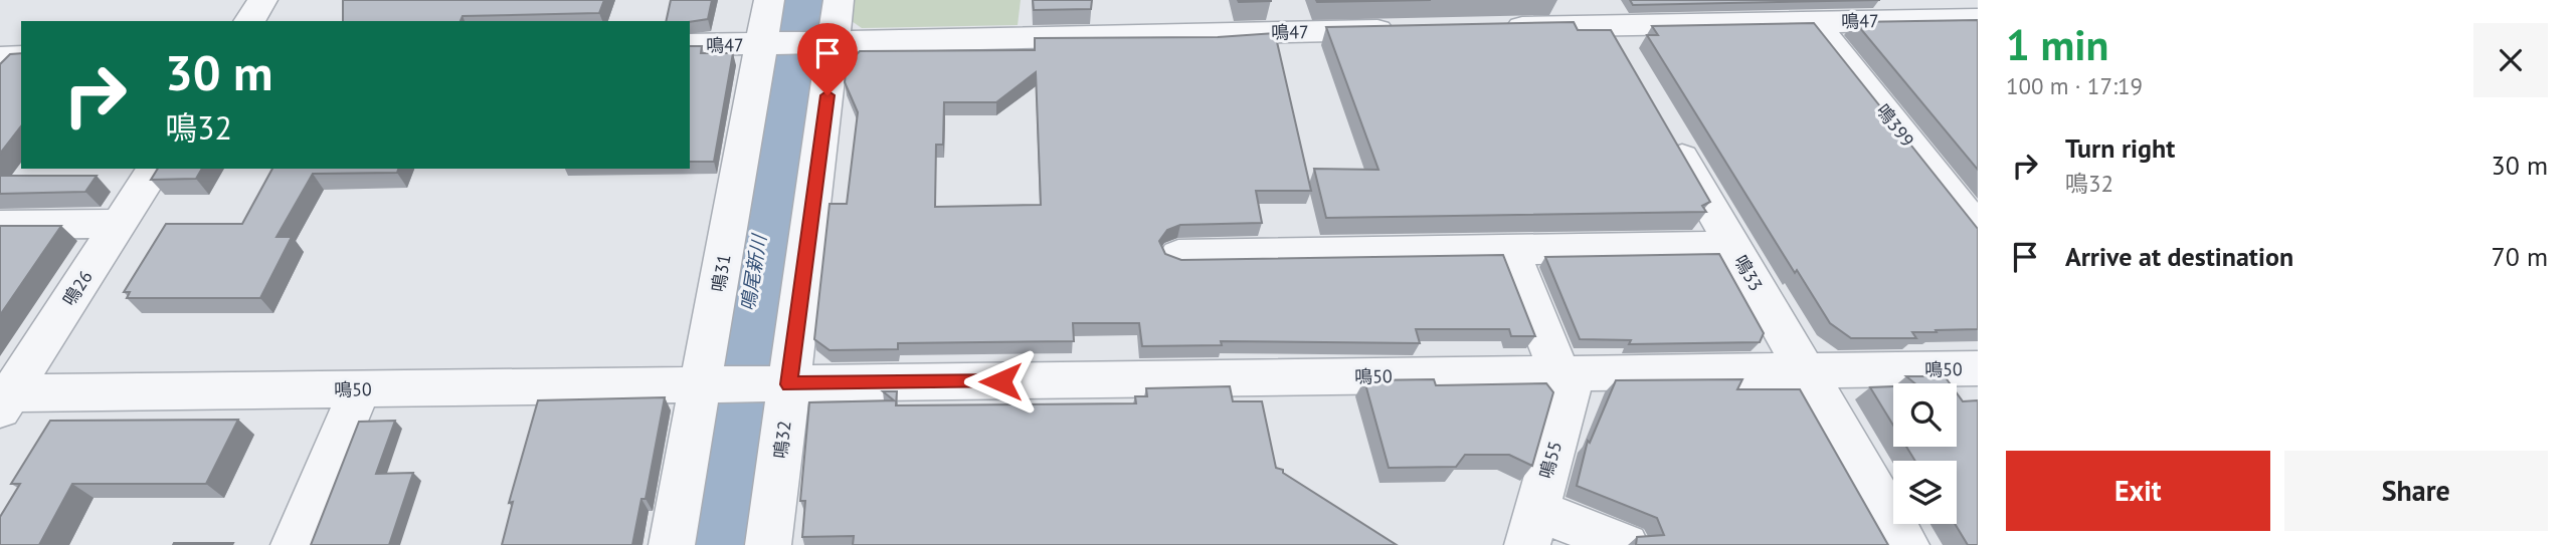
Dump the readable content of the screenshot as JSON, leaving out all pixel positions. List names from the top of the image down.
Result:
{
  "streets": {
    "street": [
      "鳴47",
      "鳴399",
      "鳴31",
      "鳴33",
      "鳴26",
      "鳴50",
      "鳴32",
      "鳴55"
    ]
  },
  "crossings": [
    ["鳴47", "鳴399"],
    ["鳴47", "鳴31"],
    ["鳴47", "鳴32"],
    ["鳴31", "鳴50"],
    ["鳴33", "鳴50"],
    ["鳴26", "鳴50"],
    ["鳴50", "鳴32"],
    ["鳴50", "鳴55"]
  ],
  "water": ["鳴尾新川"],
  "page": {
    "heading": ["1 min", "100 m · 17:19"],
    "turn": ["30 m", "鳴32"],
    "list": [
      {
        "name": "Turn right",
        "note": "鳴32",
        "value": "30 m"
      },
      {
        "name": "Arrive at destination",
        "value": "70 m"
      }
    ],
    "buttons": ["Exit", "Share"]
  }
}
